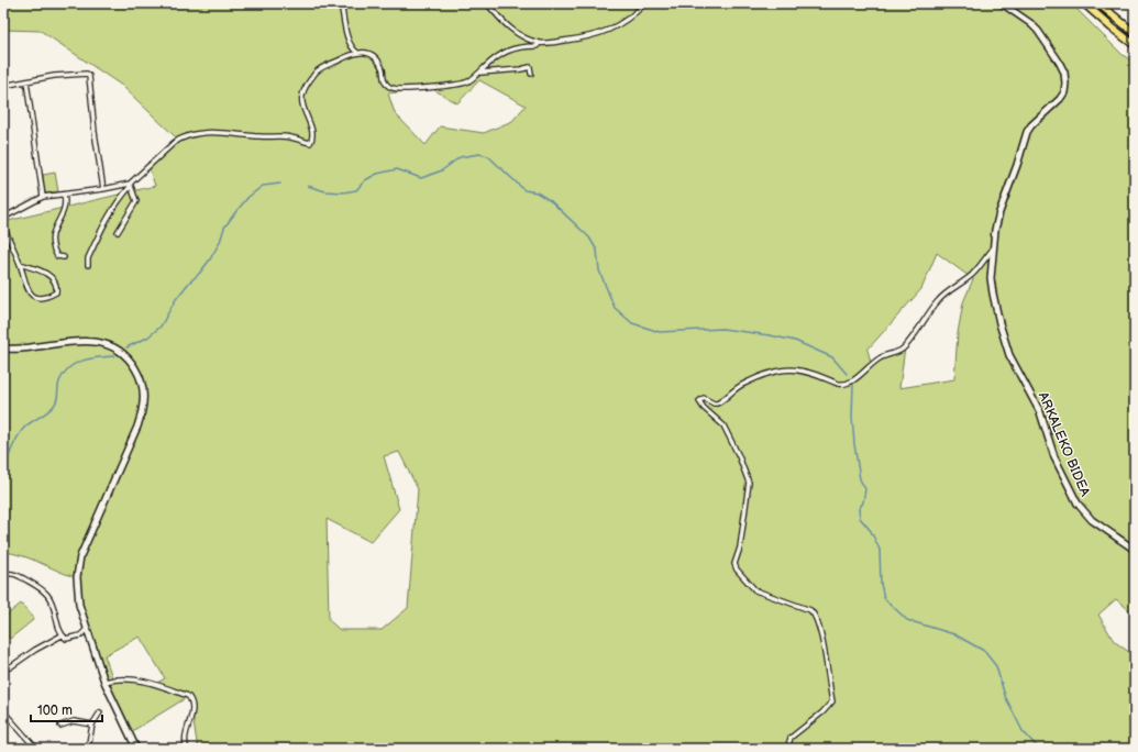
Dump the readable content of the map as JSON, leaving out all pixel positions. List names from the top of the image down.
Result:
{
  "streets": {
    "street": ["ARKALEKO BIDEA"]
  },
  "scale_bar": "100 m"
}
